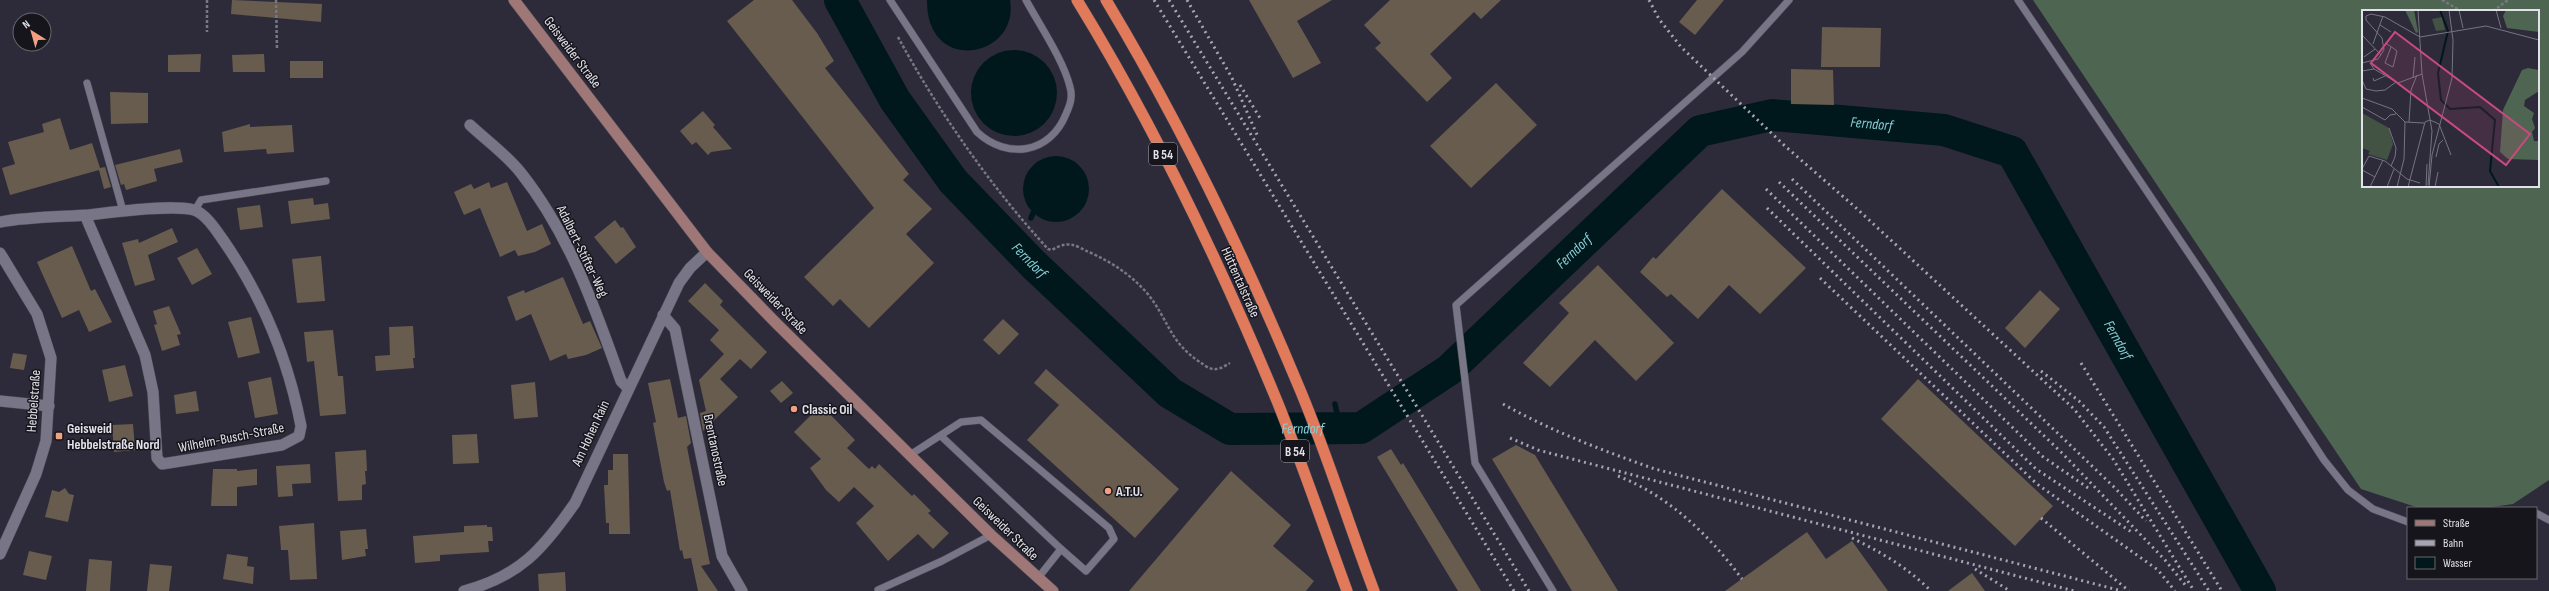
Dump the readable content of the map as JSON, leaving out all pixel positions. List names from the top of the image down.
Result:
{
  "streets": {
    "highway": ["B 54", "Hüttentalstraße"],
    "main road": ["Geisweider Straße"],
    "street": [
      "Adalbert-Stifter-Weg",
      "Hebbelstraße",
      "Am Hohen Rain",
      "Wilhelm-Busch-Straße",
      "Brentanostraße"
    ]
  },
  "crossings": [
    ["Geisweider Straße", "Am Hohen Rain"],
    ["Adalbert-Stifter-Weg", "Am Hohen Rain"],
    ["Am Hohen Rain", "Brentanostraße"]
  ],
  "water": ["Ferndorf"],
  "places": {
    "other": ["Classic Oil", "A.T.U."],
    "transit": ["Geisweid Hebbelstraße Nord"]
  },
  "legend": ["Straße", "Bahn", "Wasser"],
  "north": "top left"
}
